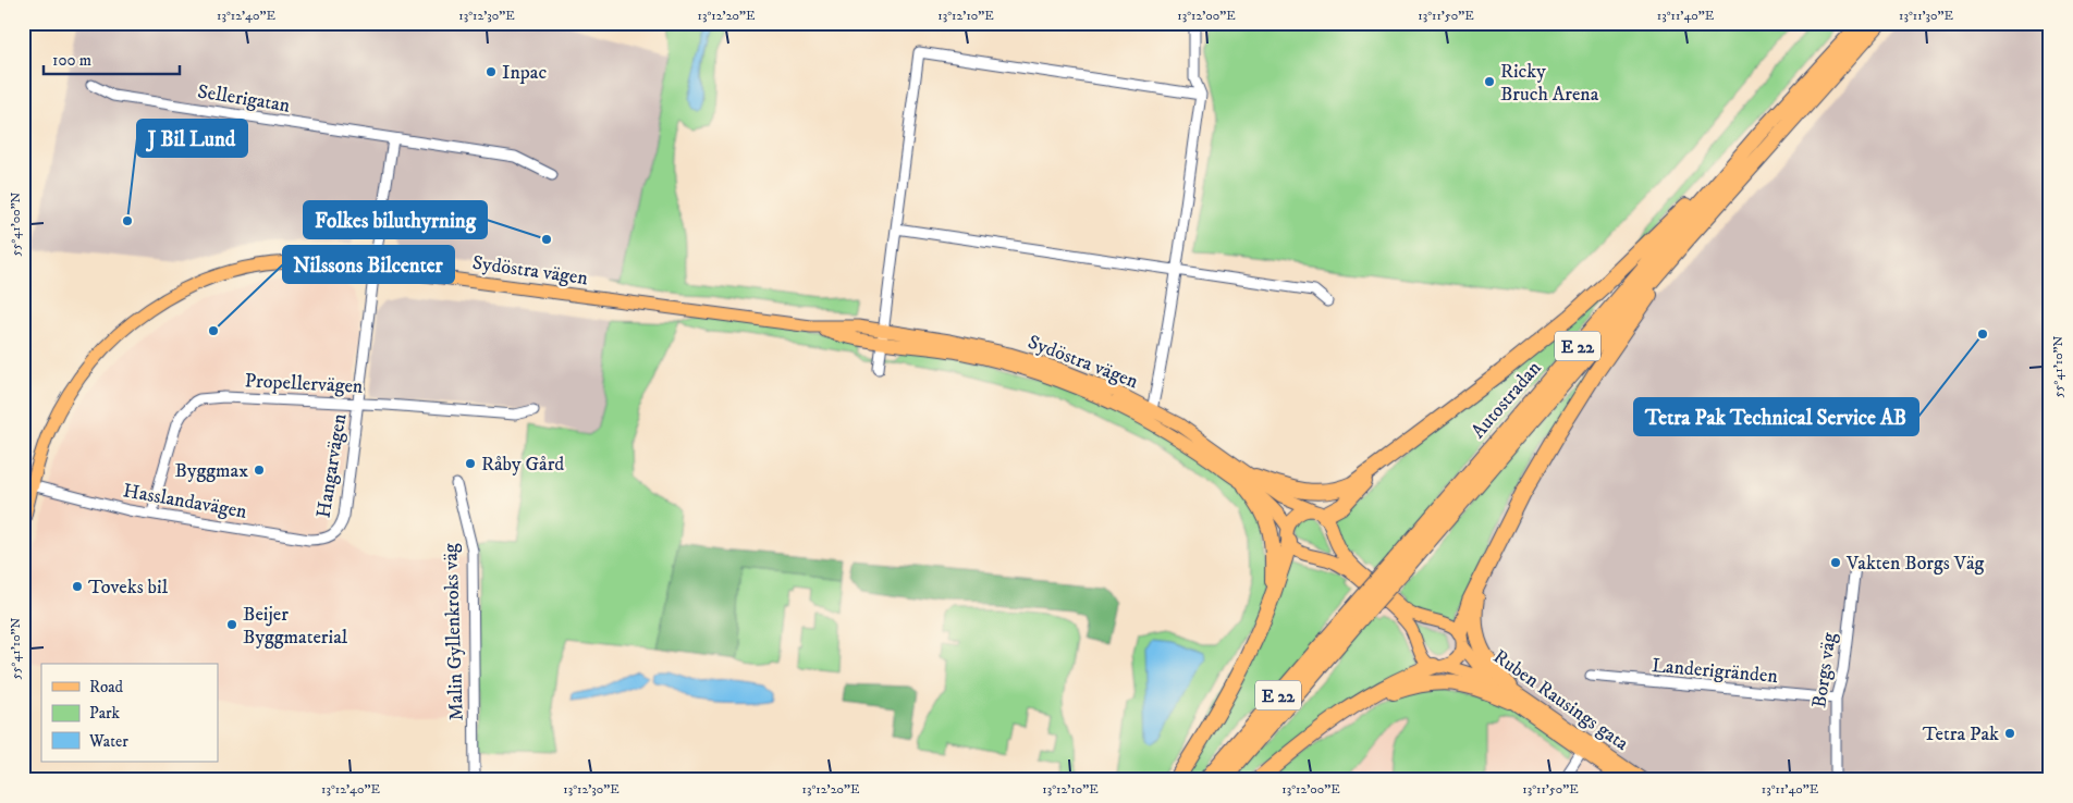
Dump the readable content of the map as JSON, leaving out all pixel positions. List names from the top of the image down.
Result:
{
  "streets": {
    "highway": ["E 22", "Autostradan"],
    "main road": ["Sydöstra vägen", "Ruben Rausings gata"],
    "street": [
      "Sellerigatan",
      "Propellervägen",
      "Hangarvägen",
      "Hasslandavägen",
      "Malin Gyllenkroks väg",
      "Landerigränden",
      "Borgs väg"
    ]
  },
  "crossings": [
    ["Sydöstra vägen", "Hangarvägen"],
    ["Sydöstra vägen", "Hasslandavägen"],
    ["Propellervägen", "Hangarvägen"],
    ["Propellervägen", "Hasslandavägen"],
    ["Hangarvägen", "Hasslandavägen"],
    ["Landerigränden", "Borgs väg"]
  ],
  "places": [
    "Inpac",
    "Ricky Bruch Arena",
    "J Bil Lund",
    "Folkes biluthyrning",
    "Nilssons Bilcenter",
    "Tetra Pak Technical Service AB",
    "Råby Gård",
    "Byggmax",
    "Vakten Borgs Väg",
    "Toveks bil",
    "Beijer Byggmaterial",
    "Tetra Pak"
  ],
  "legend": ["Road", "Park", "Water"],
  "scale_bar": "100 m",
  "coordinates": [
    "13°12'40\"E",
    "13°12'30\"E",
    "13°12'20\"E",
    "13°12'10\"E",
    "13°12'00\"E",
    "13°11'50\"E",
    "13°11'40\"E",
    "13°11'30\"E",
    "55°41'00\"N",
    "55°41'10\"N"
  ]
}
